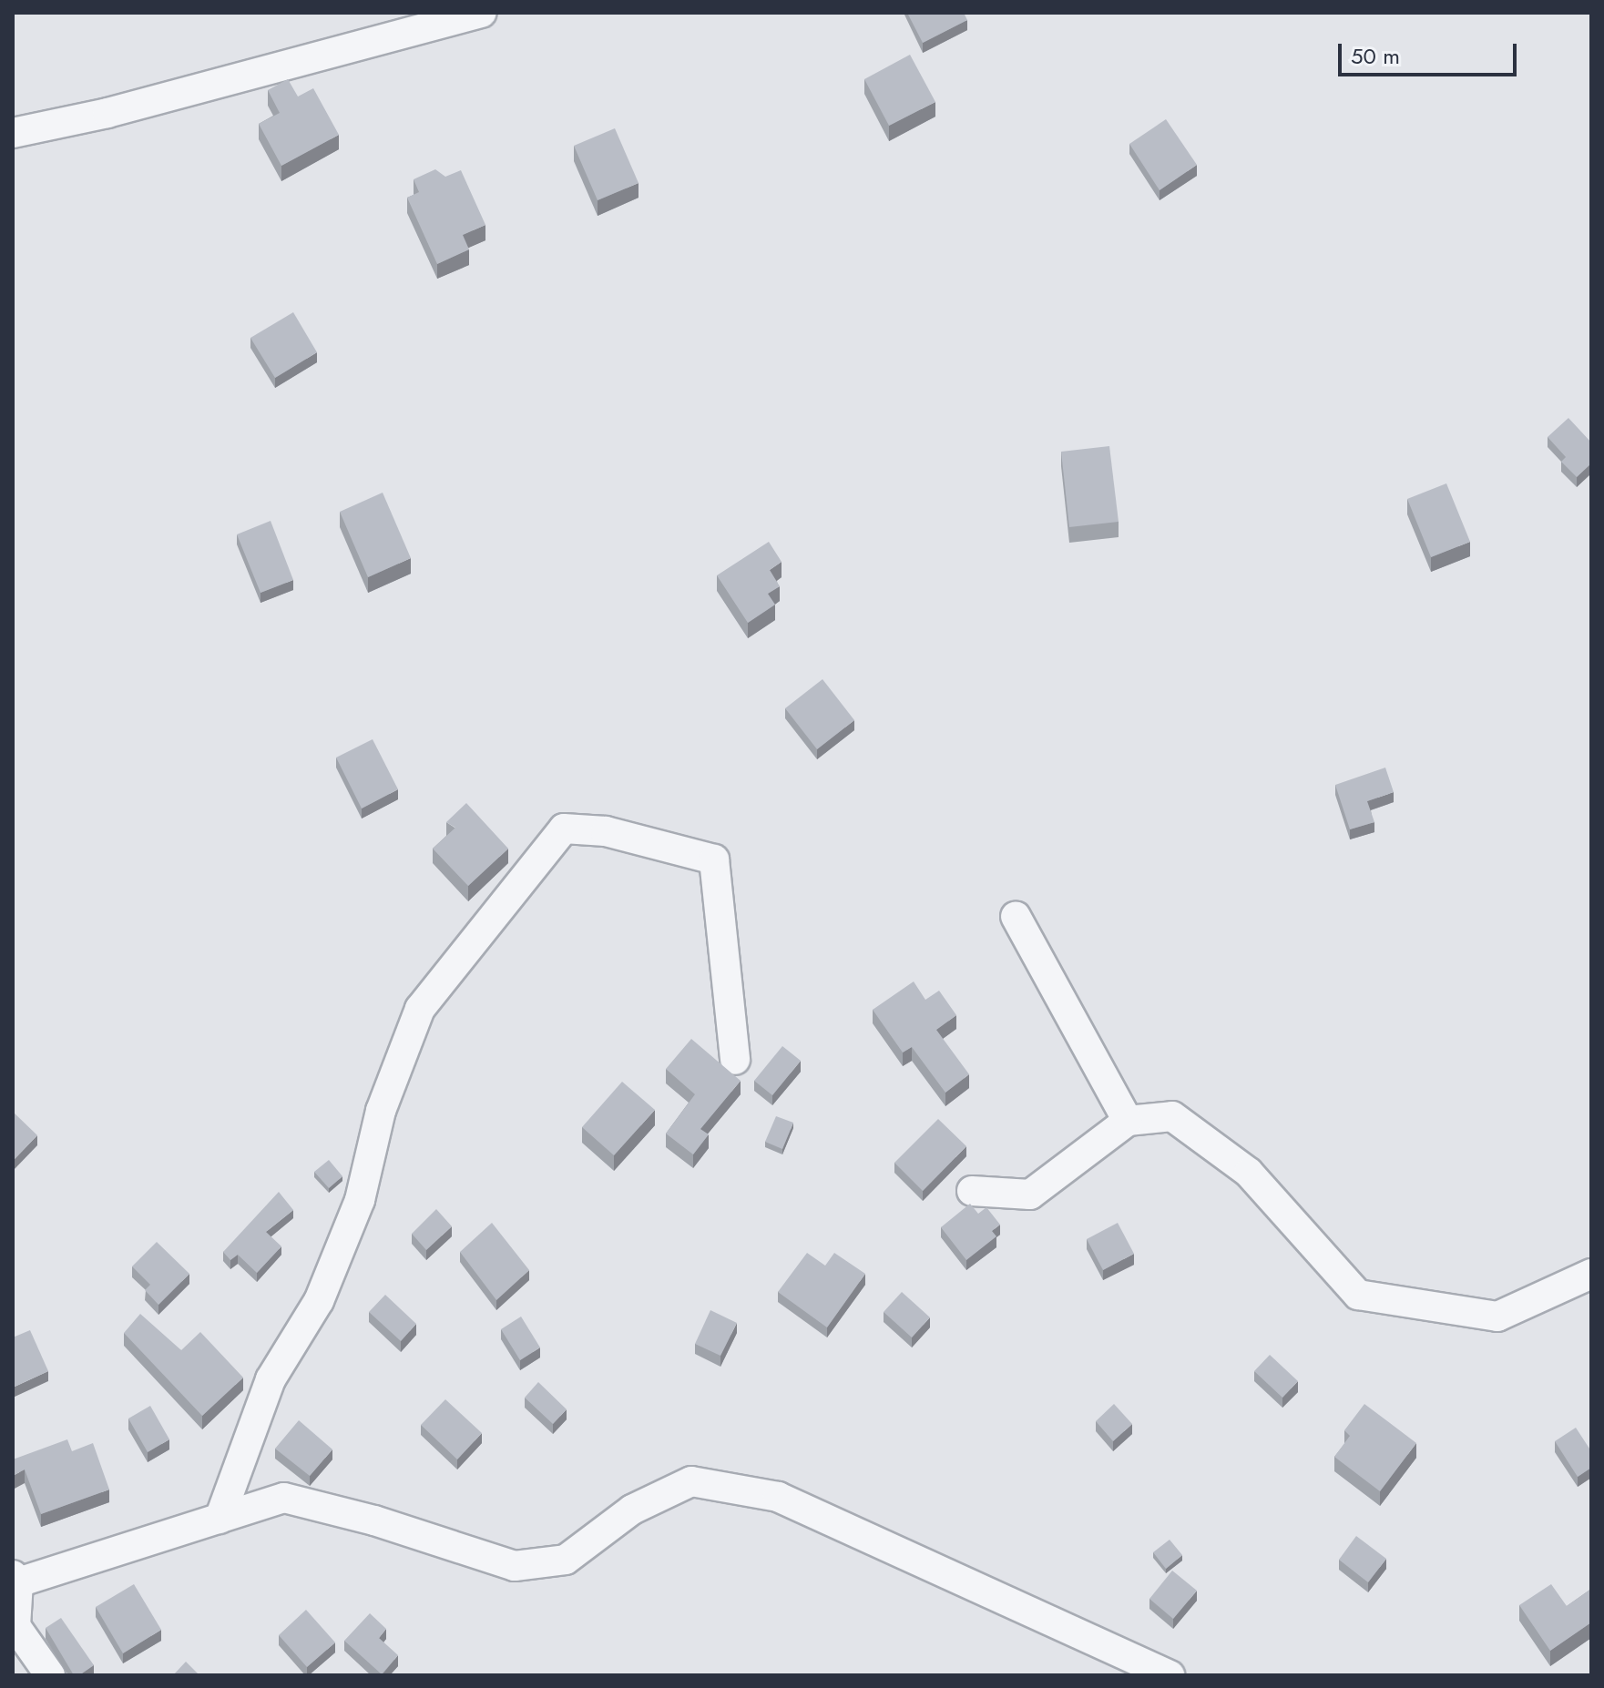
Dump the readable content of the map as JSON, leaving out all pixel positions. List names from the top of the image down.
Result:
{
  "scale_bar": "50 m"
}
